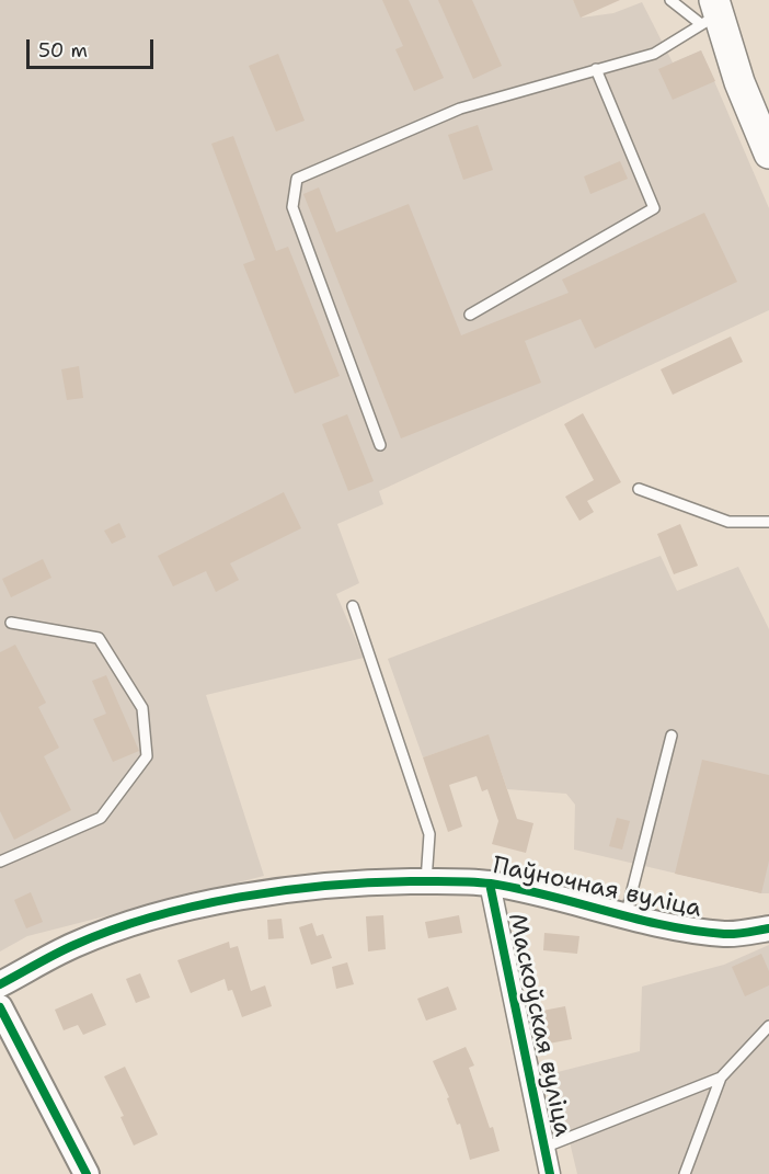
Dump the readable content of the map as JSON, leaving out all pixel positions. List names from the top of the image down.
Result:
{
  "streets": {
    "street": ["Паўночная вуліца", "Маскоўская вуліца"]
  },
  "crossings": [
    ["Паўночная вуліца", "Маскоўская вуліца"]
  ],
  "scale_bar": "50 m"
}
